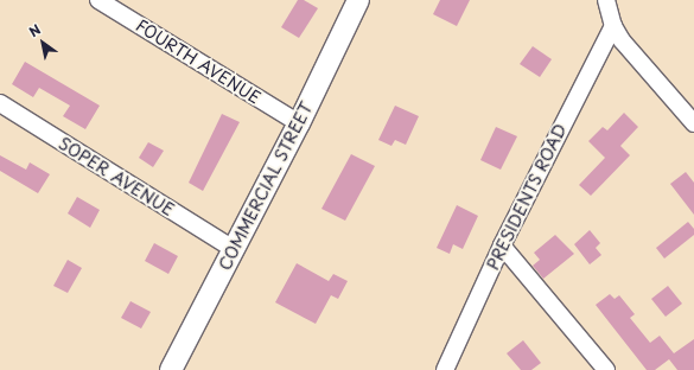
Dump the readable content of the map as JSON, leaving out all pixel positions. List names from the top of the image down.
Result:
{
  "streets": {
    "main road": ["COMMERCIAL STREET"],
    "street": ["FOURTH AVENUE", "SOPER AVENUE", "PRESIDENTS ROAD"]
  },
  "crossings": [
    ["FOURTH AVENUE", "COMMERCIAL STREET"],
    ["SOPER AVENUE", "COMMERCIAL STREET"]
  ],
  "north": "top left"
}
